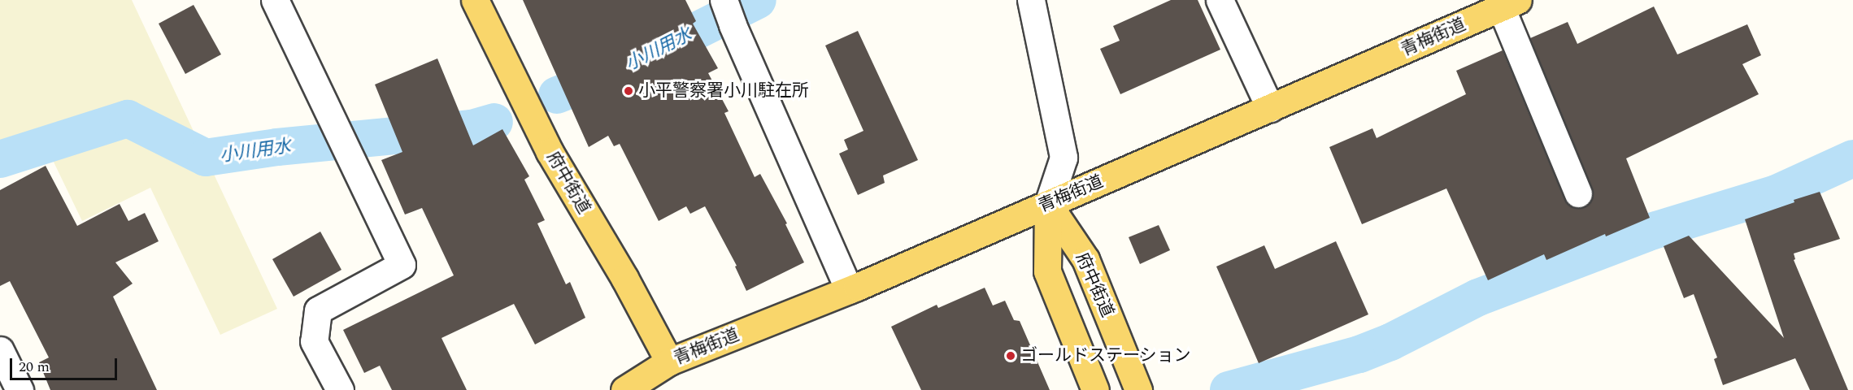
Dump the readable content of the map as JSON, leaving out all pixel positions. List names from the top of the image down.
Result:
{
  "streets": {
    "main road": ["青梅街道", "府中街道"]
  },
  "crossings": [
    ["青梅街道", "府中街道"]
  ],
  "water": ["小川用水"],
  "places": ["小平警察署小川駐在所", "ゴールドステーション"],
  "scale_bar": "20 m"
}
